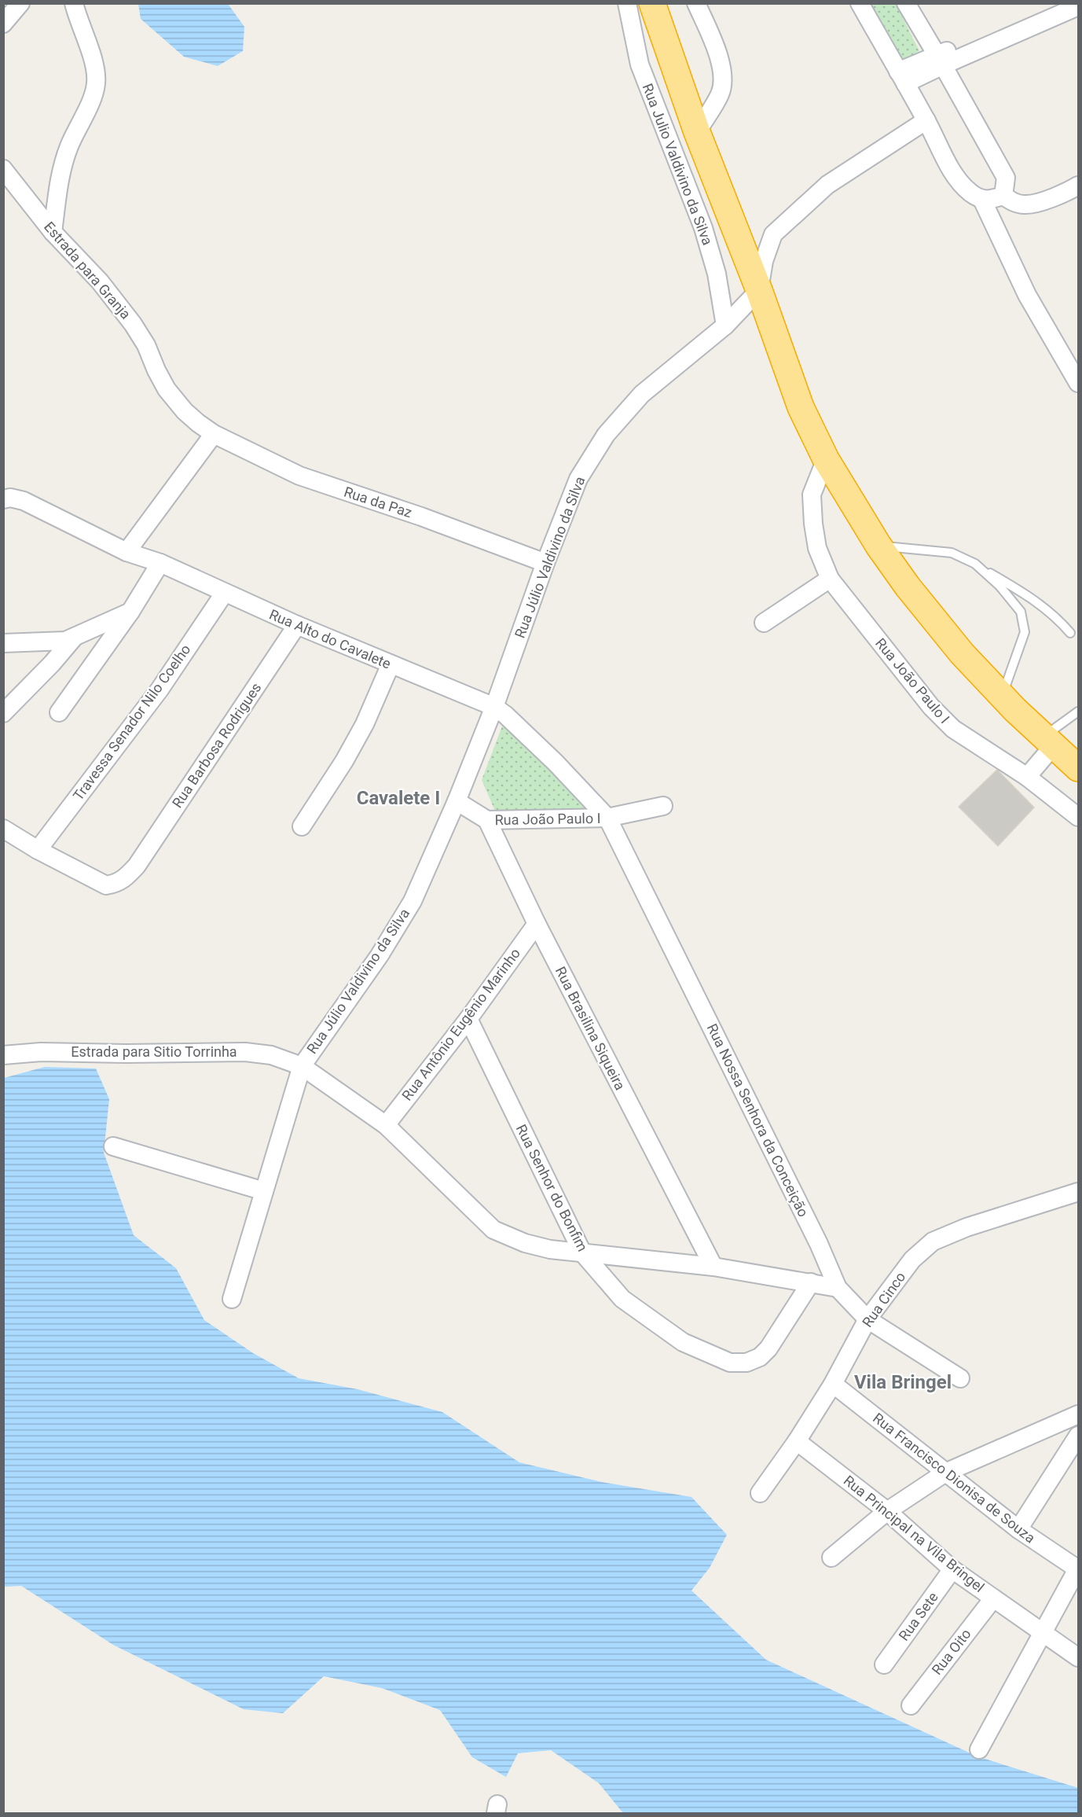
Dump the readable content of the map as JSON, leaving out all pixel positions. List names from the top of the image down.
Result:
{
  "streets": {
    "street": [
      "Rua Julio Valdivino da Silva",
      "Estrada para Granja",
      "Rua da Paz",
      "Rua Júlio Valdivino da Silva",
      "Rua Alto do Cavalete",
      "Rua João Paulo I",
      "Travessa Senador Nilo Coelho",
      "Rua Barbosa Rodrigues",
      "Rua Antônio Eugênio Marinho",
      "Rua Brasilina Siqueira",
      "Estrada para Sitio Torrinha",
      "Rua Nossa Senhora da Conceição",
      "Rua Senhor do Bonfim",
      "Rua Cinco",
      "Rua Francisco Dionisa de Souza",
      "Rua Principal na Vila Bringel",
      "Rua Sete",
      "Rua Oito"
    ]
  },
  "crossings": [
    ["Rua Julio Valdivino da Silva", "Rua Júlio Valdivino da Silva"],
    ["Estrada para Granja", "Rua da Paz"],
    ["Rua da Paz", "Rua Júlio Valdivino da Silva"],
    ["Rua Júlio Valdivino da Silva", "Rua Alto do Cavalete"],
    ["Rua Júlio Valdivino da Silva", "Estrada para Sitio Torrinha"],
    ["Rua Alto do Cavalete", "Rua João Paulo I"],
    ["Rua Alto do Cavalete", "Travessa Senador Nilo Coelho"],
    ["Rua Alto do Cavalete", "Rua Barbosa Rodrigues"],
    ["Rua Alto do Cavalete", "Rua Nossa Senhora da Conceição"],
    ["Rua João Paulo I", "Rua Brasilina Siqueira"],
    ["Rua João Paulo I", "Rua Nossa Senhora da Conceição"],
    ["Travessa Senador Nilo Coelho", "Rua Barbosa Rodrigues"],
    ["Rua Antônio Eugênio Marinho", "Rua Brasilina Siqueira"],
    ["Rua Antônio Eugênio Marinho", "Estrada para Sitio Torrinha"],
    ["Rua Antônio Eugênio Marinho", "Rua Senhor do Bonfim"],
    ["Rua Brasilina Siqueira", "Estrada para Sitio Torrinha"],
    ["Estrada para Sitio Torrinha", "Rua Nossa Senhora da Conceição"],
    ["Estrada para Sitio Torrinha", "Rua Senhor do Bonfim"],
    ["Rua Nossa Senhora da Conceição", "Rua Cinco"],
    ["Rua Cinco", "Rua Francisco Dionisa de Souza"],
    ["Rua Cinco", "Rua Principal na Vila Bringel"],
    ["Rua Principal na Vila Bringel", "Rua Sete"],
    ["Rua Principal na Vila Bringel", "Rua Oito"]
  ],
  "districts": ["Cavalete I", "Vila Bringel"]
}
